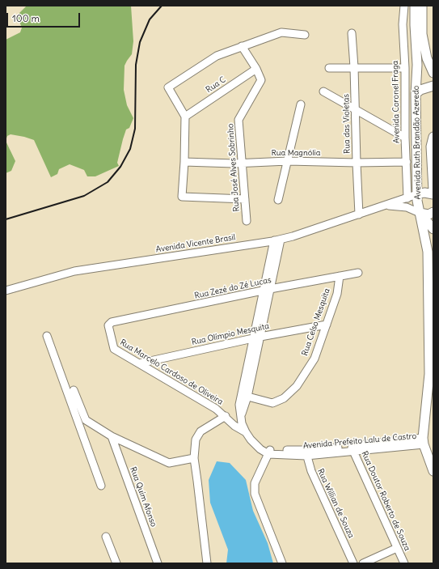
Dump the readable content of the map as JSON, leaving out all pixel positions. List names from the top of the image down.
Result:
{
  "streets": {
    "main road": ["Avenida Ruth Brandão Azeredo"],
    "street": [
      "Rua C",
      "Avenida Coronel Fraga",
      "Rua das Violetas",
      "Rua Magnólia",
      "Rua José Alves Sobrinho",
      "Avenida Vicente Brasil",
      "Rua Zezé do Zé Lucas",
      "Rua Celso Mesquita",
      "Rua Olímpio Mesquita",
      "Rua Marcelo Cardoso de Oliveira",
      "Avenida Prefeito Lalu de Castro",
      "Rua Quim Afonso",
      "Rua Doutor Roberto de Souza",
      "Rua Willian de Souza"
    ]
  },
  "crossings": [
    ["Rua C", "Rua José Alves Sobrinho"],
    ["Avenida Coronel Fraga", "Rua Magnólia"],
    ["Avenida Coronel Fraga", "Avenida Vicente Brasil"],
    ["Rua das Violetas", "Rua Magnólia"],
    ["Rua das Violetas", "Avenida Vicente Brasil"],
    ["Avenida Ruth Brandão Azeredo", "Avenida Vicente Brasil"],
    ["Avenida Ruth Brandão Azeredo", "Avenida Prefeito Lalu de Castro"],
    ["Rua Magnólia", "Rua José Alves Sobrinho"],
    ["Rua Zezé do Zé Lucas", "Rua Celso Mesquita"],
    ["Rua Zezé do Zé Lucas", "Rua Marcelo Cardoso de Oliveira"],
    ["Rua Celso Mesquita", "Rua Olímpio Mesquita"],
    ["Rua Olímpio Mesquita", "Rua Marcelo Cardoso de Oliveira"],
    ["Rua Marcelo Cardoso de Oliveira", "Avenida Prefeito Lalu de Castro"],
    ["Avenida Prefeito Lalu de Castro", "Rua Doutor Roberto de Souza"],
    ["Avenida Prefeito Lalu de Castro", "Rua Willian de Souza"]
  ],
  "scale_bar": "100 m"
}
